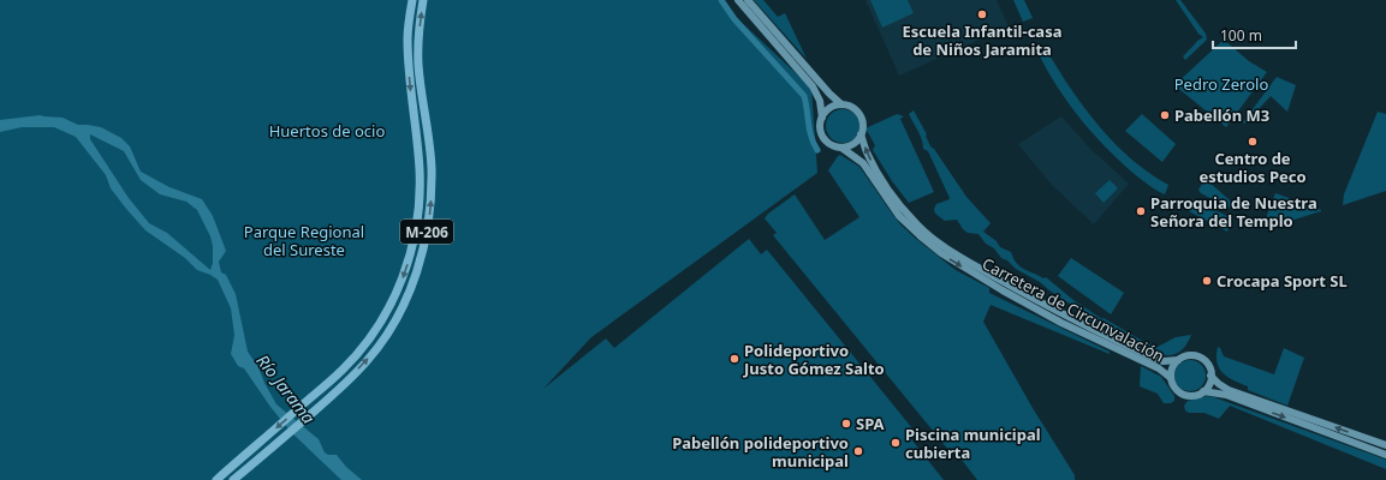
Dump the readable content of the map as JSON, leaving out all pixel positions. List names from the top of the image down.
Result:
{
  "streets": {
    "main road": ["M-206", "Carretera de Circunvalación"]
  },
  "water": ["Río Jarama"],
  "parks": ["Pedro Zerolo", "Huertos de ocio", "Parque Regional del Sureste"],
  "places": [
    "Escuela Infantil-casa de Niños Jaramita",
    "Pabellón M3",
    "Centro de estudios Peco",
    "Parroquia de Nuestra Señora del Templo",
    "Crocapa Sport SL",
    "Polideportivo Justo Gómez Salto",
    "SPA",
    "Piscina municipal cubierta",
    "Pabellón polideportivo municipal"
  ],
  "scale_bar": "100 m"
}
